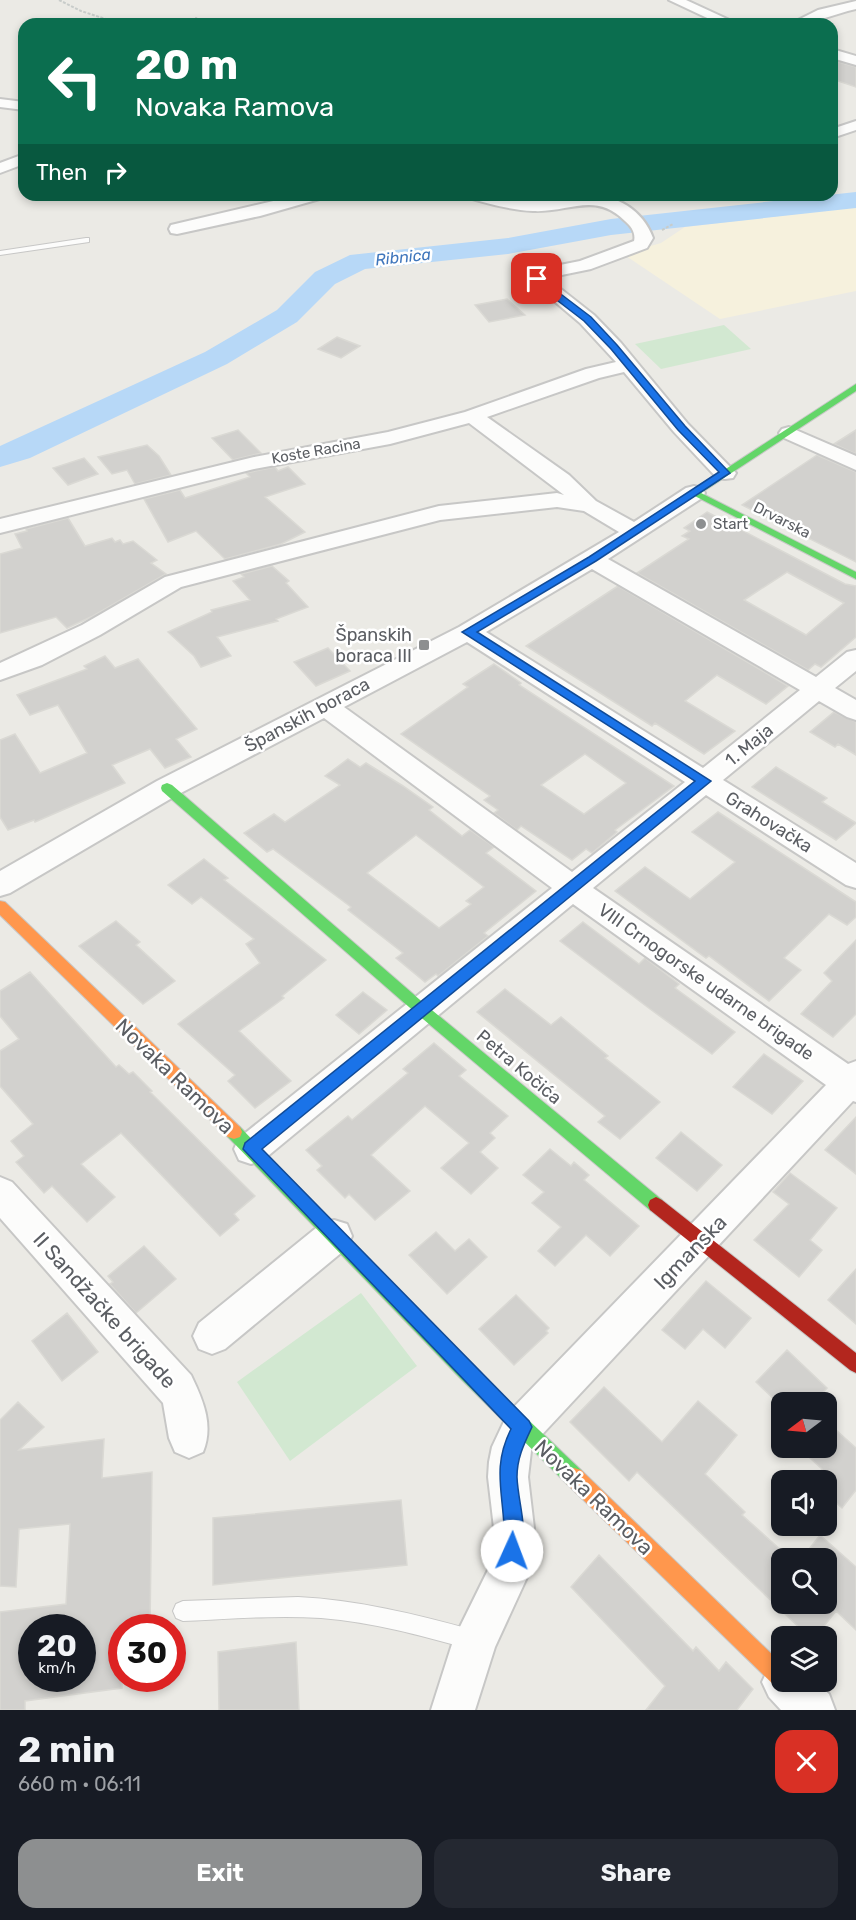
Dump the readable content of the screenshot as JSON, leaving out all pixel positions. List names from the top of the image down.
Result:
{
  "streets": {
    "street": [
      "Koste Racina",
      "Drvarska",
      "Španskih boraca",
      "1. Maja",
      "Grahovačka",
      "VIII Crnogorske udarne brigade",
      "Petra Kočića",
      "Novaka Ramova",
      "Igmanska",
      "II Sandžačke brigade"
    ]
  },
  "crossings": [
    ["Drvarska", "Španskih boraca"],
    ["Španskih boraca", "Grahovačka"],
    ["Španskih boraca", "VIII Crnogorske udarne brigade"],
    ["Španskih boraca", "Petra Kočića"],
    ["1. Maja", "Grahovačka"],
    ["1. Maja", "VIII Crnogorske udarne brigade"],
    ["1. Maja", "Petra Kočića"],
    ["1. Maja", "Novaka Ramova"],
    ["VIII Crnogorske udarne brigade", "Igmanska"],
    ["Petra Kočića", "Igmanska"],
    ["Novaka Ramova", "Igmanska"]
  ],
  "water": ["Ribnica"],
  "places": {
    "other": ["Start"],
    "transit": ["Španskih boraca III"]
  },
  "north": "left",
  "page": {
    "turn": ["20 m", "Novaka Ramova"],
    "then": "Then",
    "speed": "20 km/h",
    "limit": "30",
    "heading": ["2 min", "660 m · 06:11"],
    "buttons": ["Exit", "Share"]
  }
}
